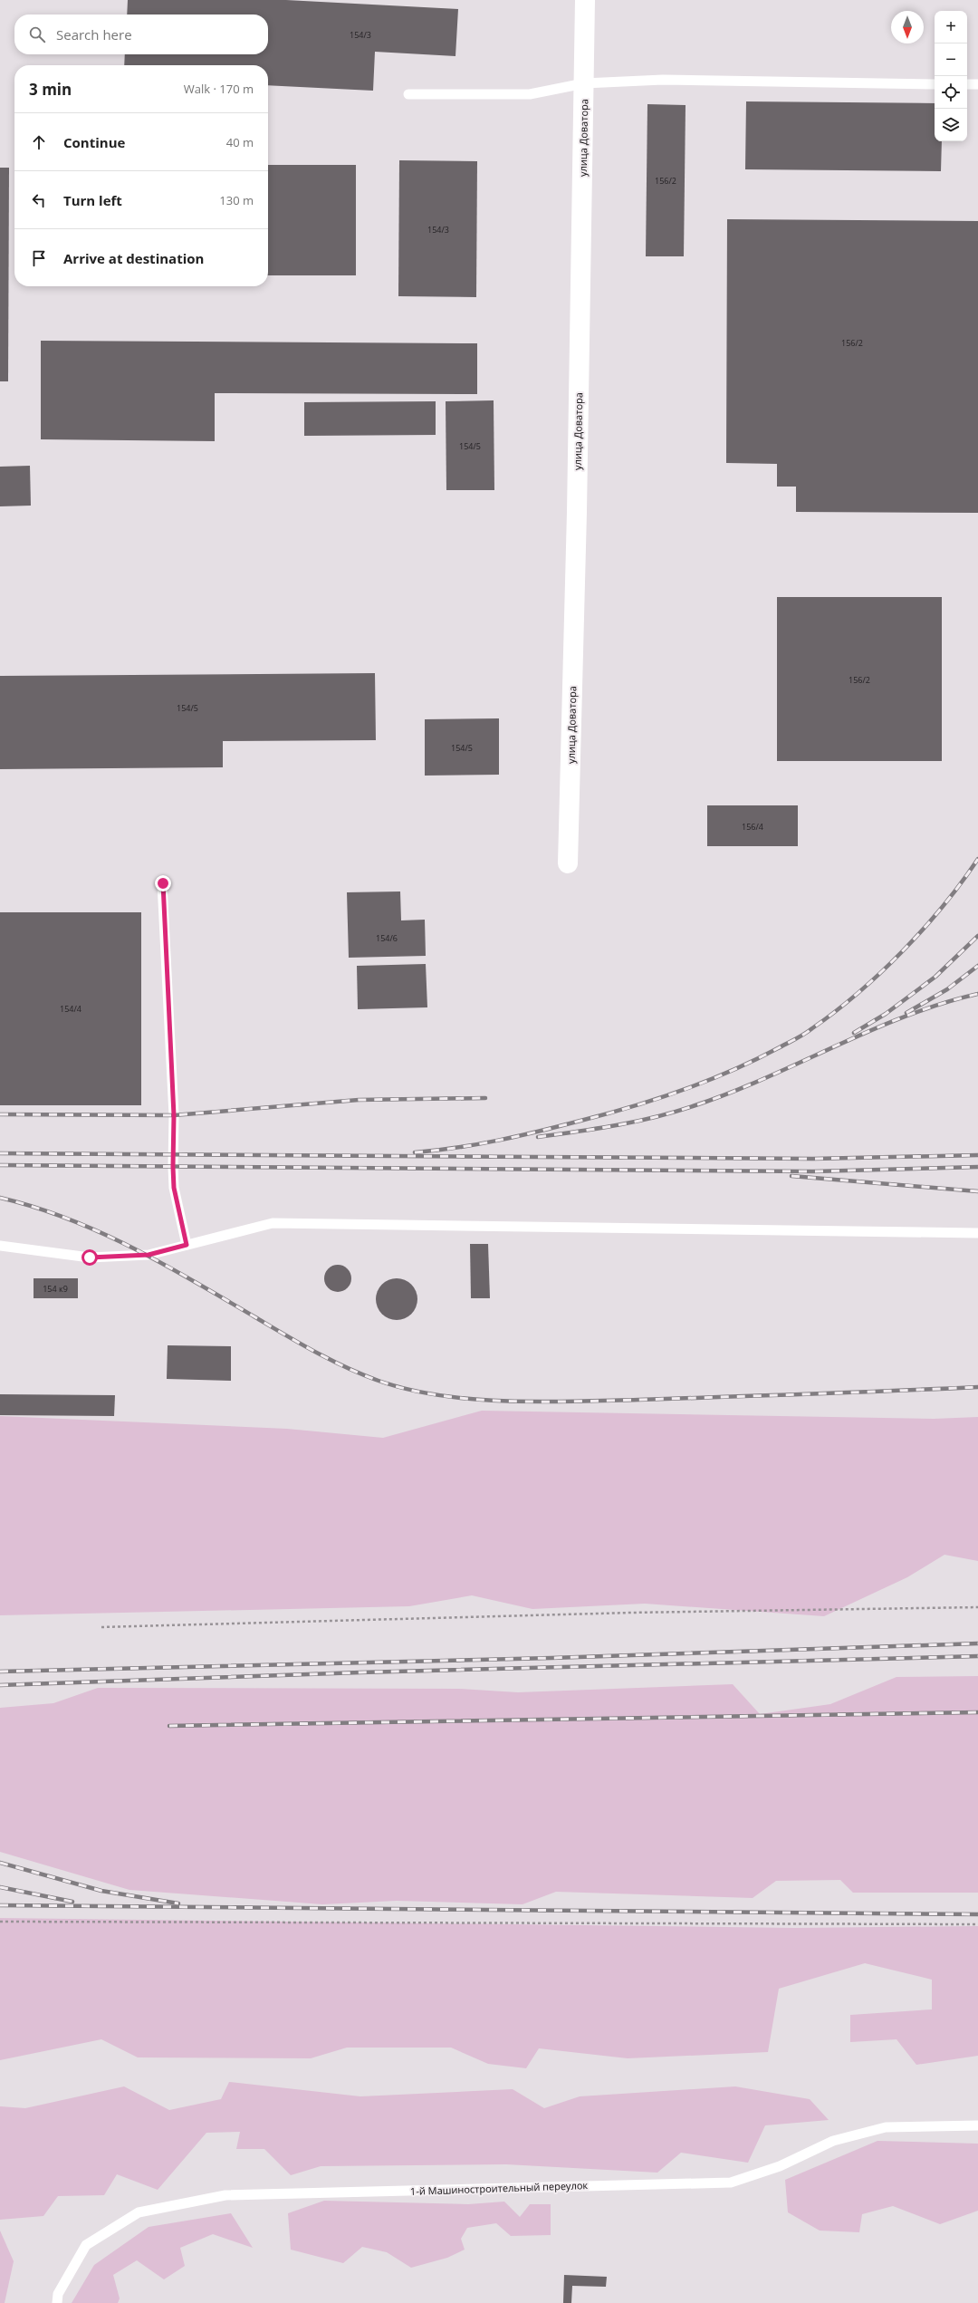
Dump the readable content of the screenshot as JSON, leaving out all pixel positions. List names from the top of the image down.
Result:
{
  "streets": {
    "street": ["улица Доватора"],
    "lane": ["1-й Машиностроительный переулок"]
  },
  "house_numbers": [
    "154/3",
    "156/2",
    "154/3",
    "156/2",
    "154/5",
    "156/2",
    "154/5",
    "154/5",
    "156/4",
    "154/6",
    "154/4",
    "154 к9"
  ],
  "north": "bottom",
  "page": {
    "map_buttons": ["+", "−"],
    "search": "Search here",
    "heading": ["3 min", "Walk · 170 m"],
    "list": [
      ["Continue", "40 m"],
      ["Turn left", "130 m"],
      "Arrive at destination"
    ]
  }
}
